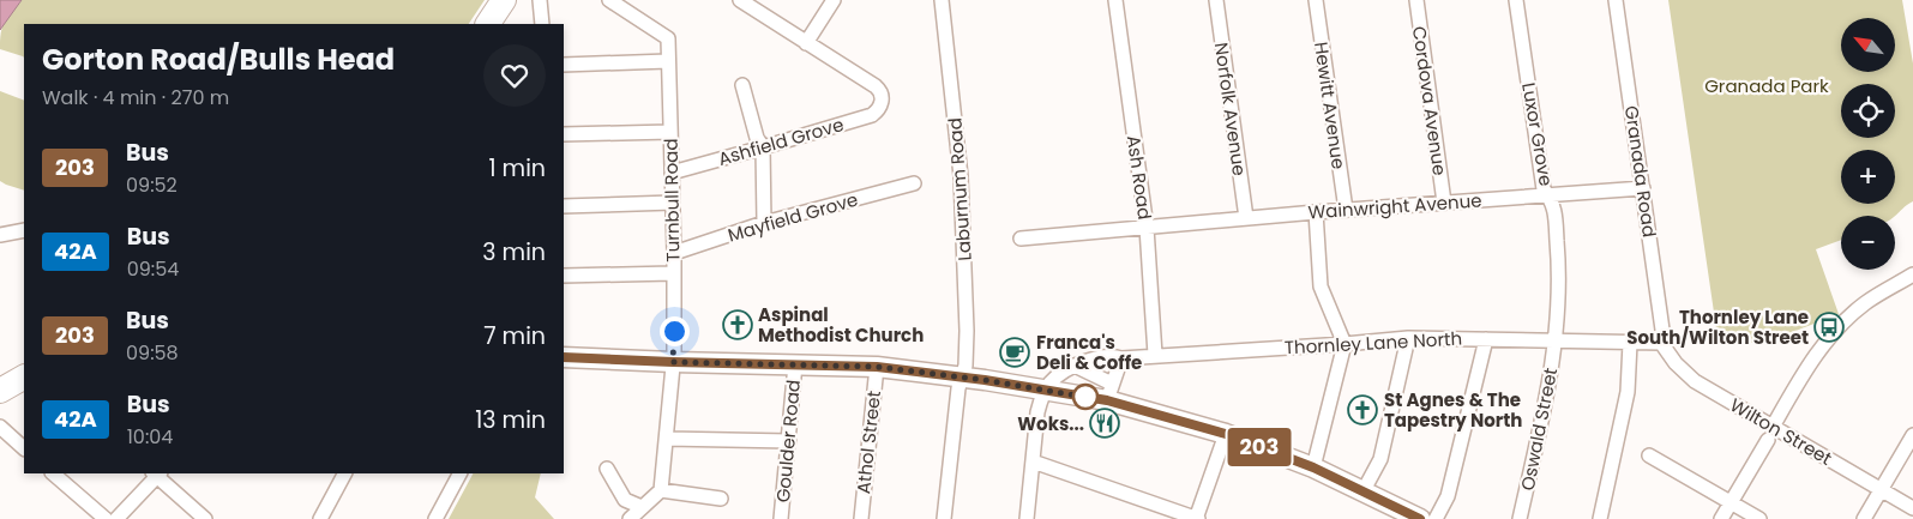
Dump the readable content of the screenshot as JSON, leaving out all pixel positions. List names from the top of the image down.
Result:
{
  "streets": {
    "street": [
      "Cordova Avenue",
      "Hewitt Avenue",
      "Norfolk Avenue",
      "Luxor Grove",
      "Ashfield Grove",
      "Granada Road",
      "Ash Road",
      "Laburnum Road",
      "Turnbull Road",
      "Wainwright Avenue",
      "Mayfield Grove",
      "Thornley Lane North",
      "Oswald Street",
      "Wilton Street",
      "Goulder Road",
      "Athol Street"
    ]
  },
  "crossings": [
    ["Cordova Avenue", "Wainwright Avenue"],
    ["Hewitt Avenue", "Wainwright Avenue"],
    ["Norfolk Avenue", "Wainwright Avenue"],
    ["Luxor Grove", "Wainwright Avenue"],
    ["Luxor Grove", "Thornley Lane North"],
    ["Luxor Grove", "Oswald Street"],
    ["Ashfield Grove", "Turnbull Road"],
    ["Granada Road", "Wainwright Avenue"],
    ["Granada Road", "Thornley Lane North"],
    ["Granada Road", "Wilton Street"],
    ["Ash Road", "Wainwright Avenue"],
    ["Ash Road", "Thornley Lane North"],
    ["Turnbull Road", "Mayfield Grove"],
    ["Thornley Lane North", "Oswald Street"],
    ["Thornley Lane North", "Wilton Street"]
  ],
  "parks": ["Granada Park"],
  "places": {
    "church": ["Aspinal Methodist Church", "St Agnes & The Tapestry North"],
    "bus stop": ["Thornley Lane South/Wilton Street"],
    "cafe": ["Franca's Deli & Coffe"],
    "restaurant": ["Woks..."]
  },
  "lines": ["bus line 203"],
  "north": "top left",
  "page": {
    "on_map": "203",
    "map_buttons": ["+", "−"],
    "heading": ["Gorton Road/Bulls Head", "Walk · 4 min · 270 m"],
    "list": [
      {
        "mark": "203",
        "name": "Bus",
        "note": "09:52",
        "value": "1 min"
      },
      {
        "mark": "42A",
        "name": "Bus",
        "note": "09:54",
        "value": "3 min"
      },
      {
        "mark": "203",
        "name": "Bus",
        "note": "09:58",
        "value": "7 min"
      },
      {
        "mark": "42A",
        "name": "Bus",
        "note": "10:04",
        "value": "13 min"
      }
    ]
  }
}
